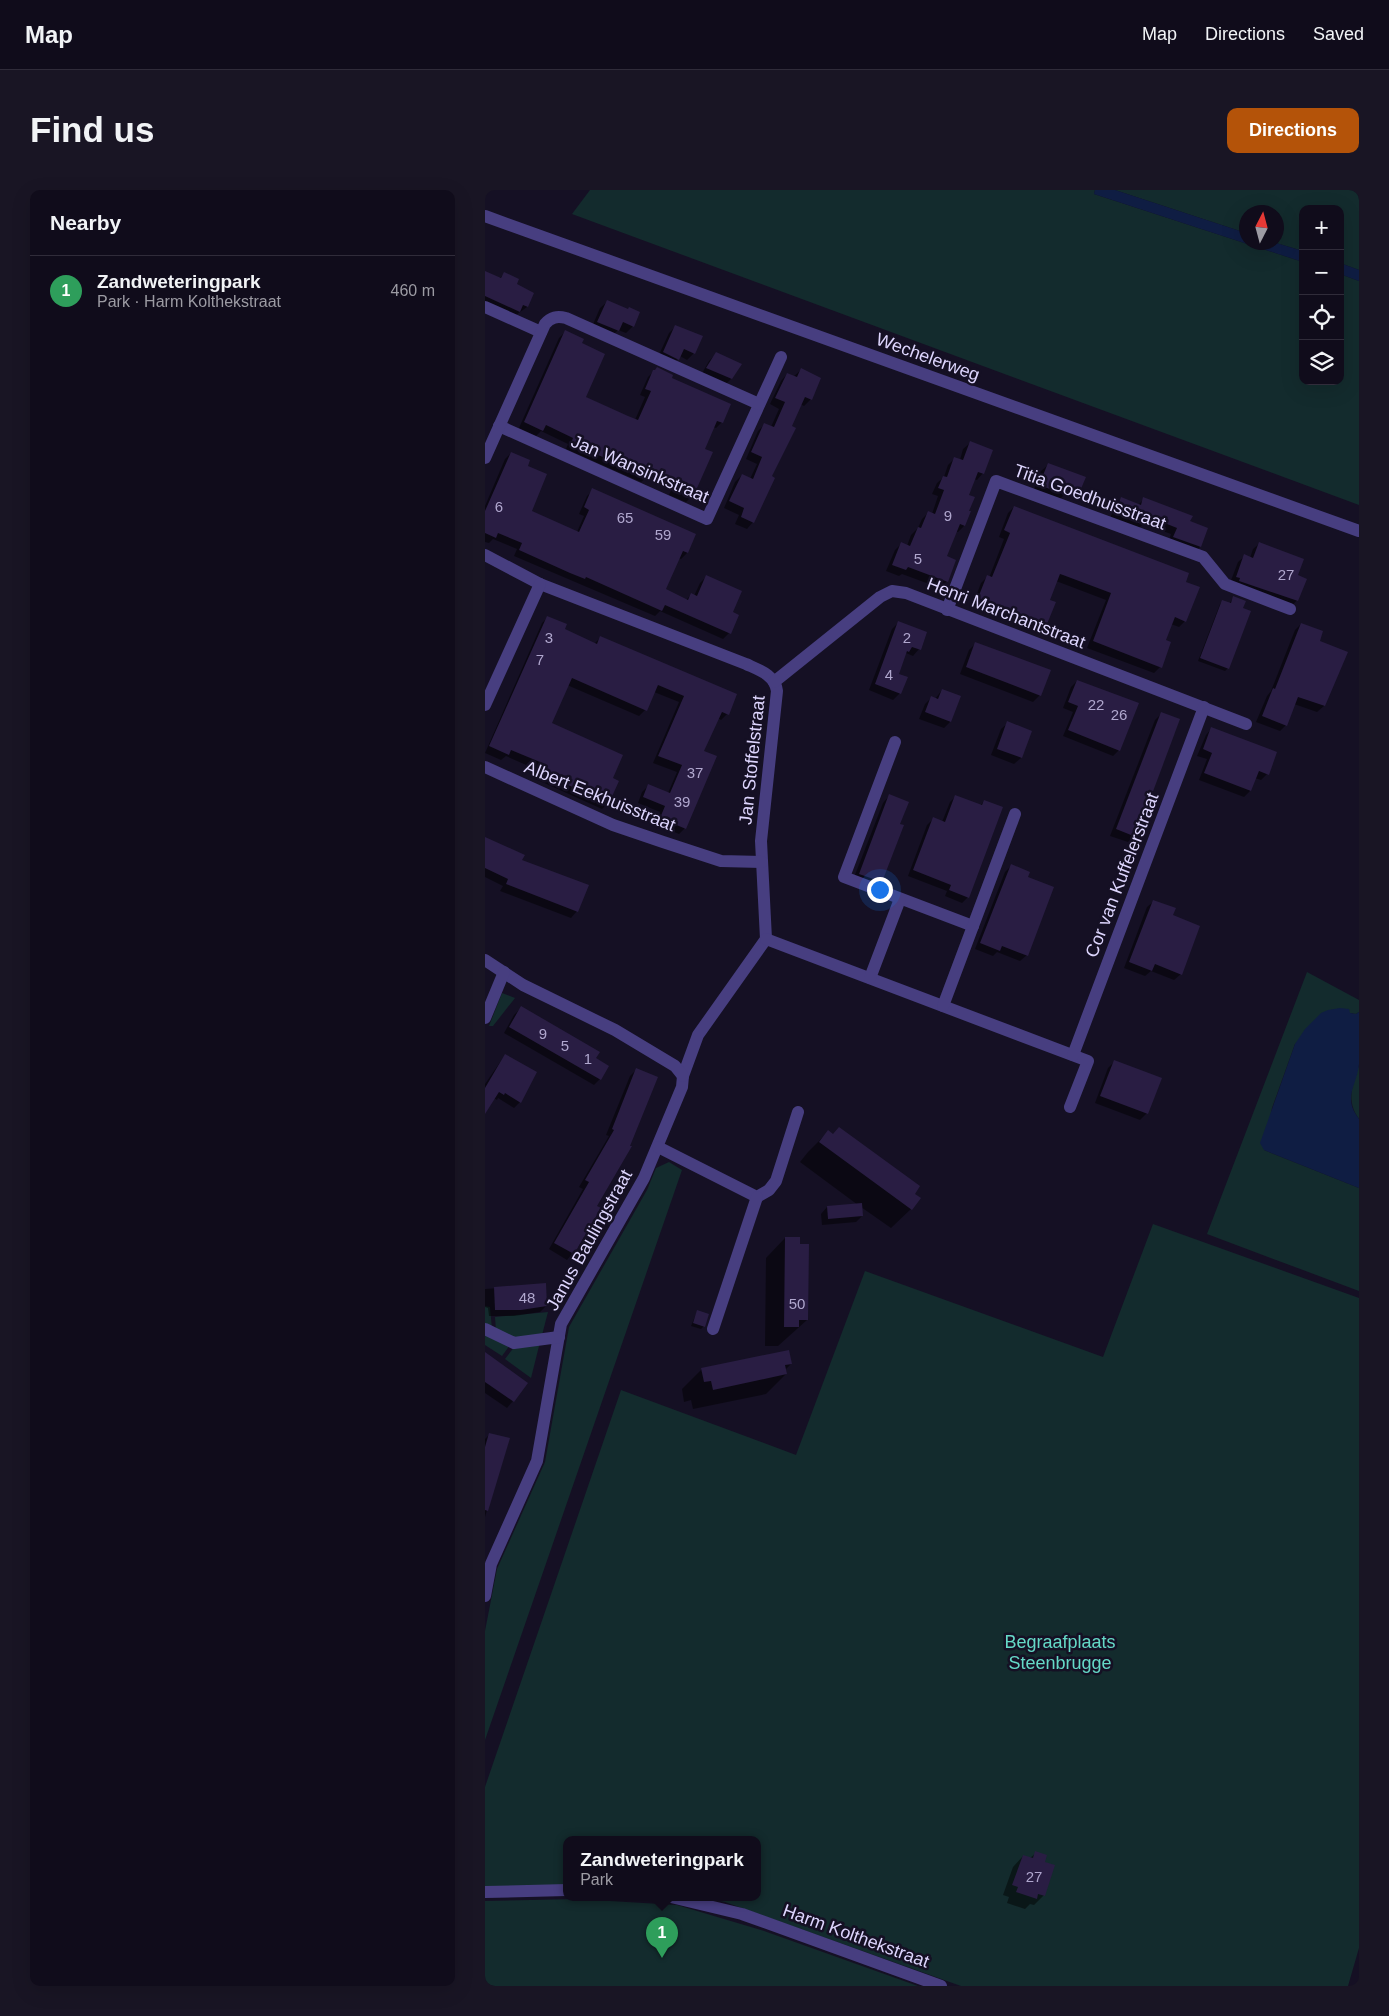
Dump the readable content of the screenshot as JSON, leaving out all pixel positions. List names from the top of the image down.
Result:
{
  "streets": {
    "street": [
      "Wechelerweg",
      "Jan Wansinkstraat",
      "Titia Goedhuisstraat",
      "Henri Marchantstraat",
      "Jan Stoffelstraat",
      "Albert Eekhuisstraat",
      "Cor van Kuffelerstraat",
      "Janus Baulingstraat",
      "Harm Kolthekstraat"
    ]
  },
  "crossings": [
    ["Titia Goedhuisstraat", "Henri Marchantstraat"],
    ["Henri Marchantstraat", "Jan Stoffelstraat"],
    ["Henri Marchantstraat", "Cor van Kuffelerstraat"],
    ["Jan Stoffelstraat", "Albert Eekhuisstraat"]
  ],
  "parks": ["Begraafplaats Steenbrugge"],
  "house_numbers": [
    "6",
    "9",
    "65",
    "59",
    "5",
    "27",
    "3",
    "2",
    "7",
    "4",
    "22",
    "26",
    "37",
    "39",
    "9",
    "5",
    "1",
    "48",
    "50",
    "27"
  ],
  "north": "top",
  "page": {
    "header": "Map",
    "nav": ["Map", "Directions", "Saved"],
    "buttons": "Directions",
    "title": "Find us",
    "heading": "Nearby",
    "map_buttons": ["+", "−"],
    "list": [
      {
        "mark": "1",
        "name": "Zandweteringpark",
        "note": "Park · Harm Kolthekstraat",
        "value": "460 m"
      }
    ],
    "popup": ["Zandweteringpark", "Park"],
    "pins": "1"
  }
}
